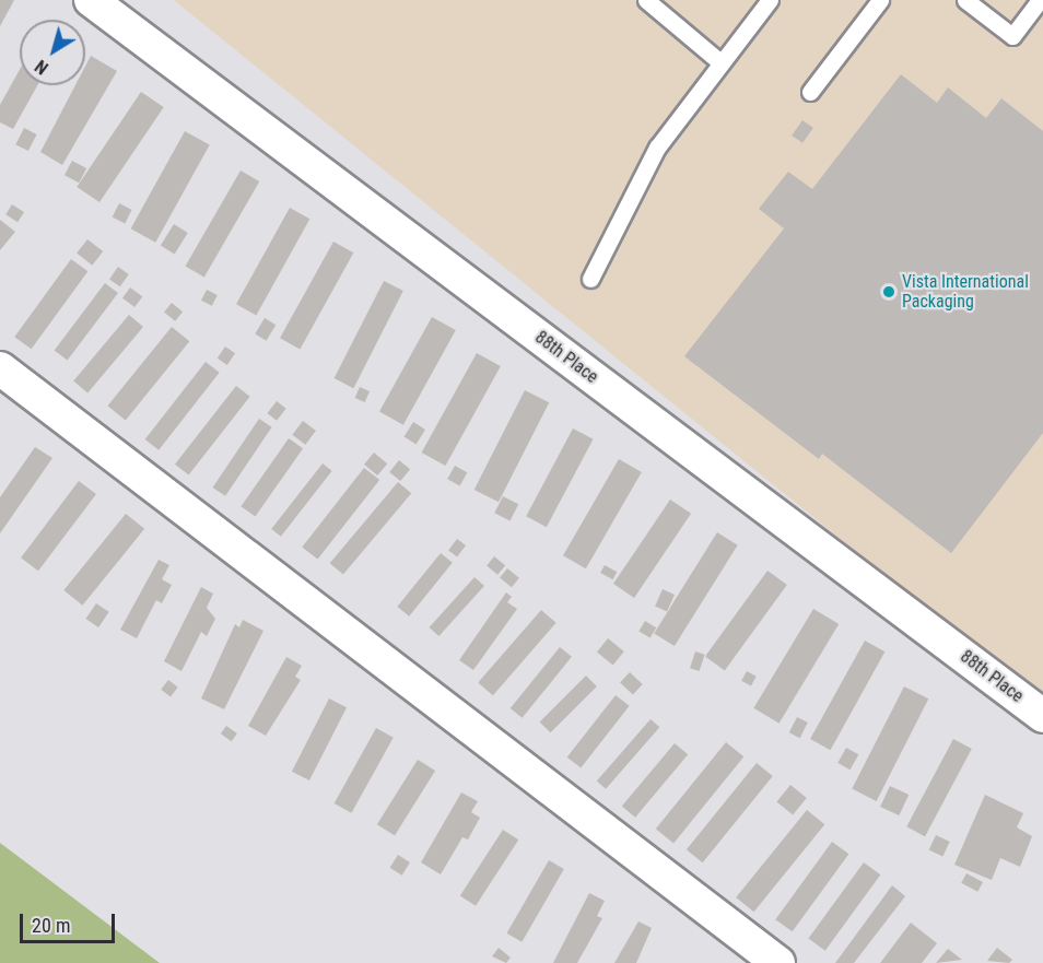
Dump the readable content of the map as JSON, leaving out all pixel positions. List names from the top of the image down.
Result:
{
  "streets": {
    "street": ["88th Place"]
  },
  "places": ["Vista International Packaging"],
  "scale_bar": "20 m",
  "north": "bottom left"
}
